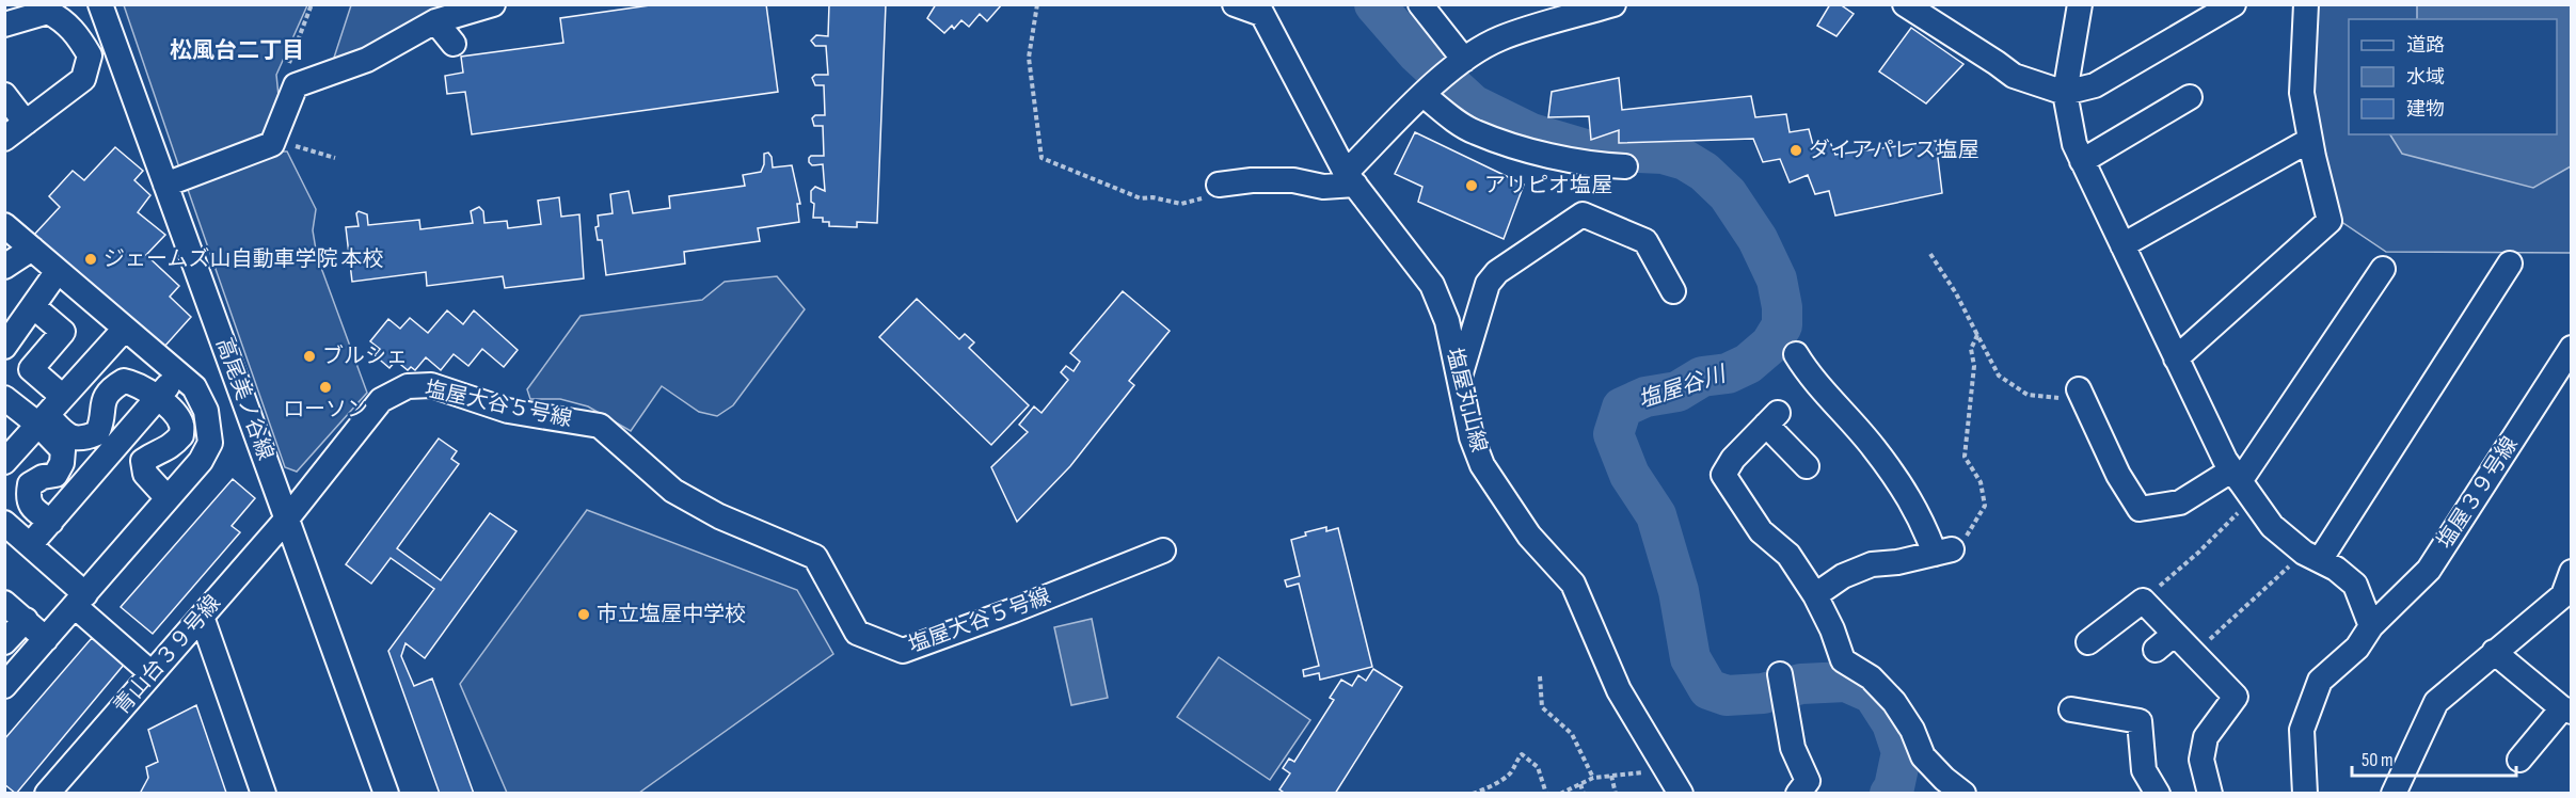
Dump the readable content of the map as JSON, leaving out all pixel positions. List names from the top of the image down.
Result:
{
  "streets": {
    "street": [
      "高尾美ノ谷線",
      "塩屋丸山線",
      "塩屋大谷５号線",
      "塩屋３９号線",
      "青山台３９号線"
    ]
  },
  "crossings": [
    ["高尾美ノ谷線", "塩屋大谷５号線"],
    ["高尾美ノ谷線", "青山台３９号線"],
    ["塩屋大谷５号線", "青山台３９号線"]
  ],
  "districts": ["松風台二丁目"],
  "water": ["塩屋谷川"],
  "places": [
    "ダイアパレス塩屋",
    "アリピオ塩屋",
    "ジェームズ山自動車学院 本校",
    "ブルシェ",
    "ローソン",
    "市立塩屋中学校"
  ],
  "legend": ["道路", "水域", "建物"],
  "scale_bar": "50 m"
}
